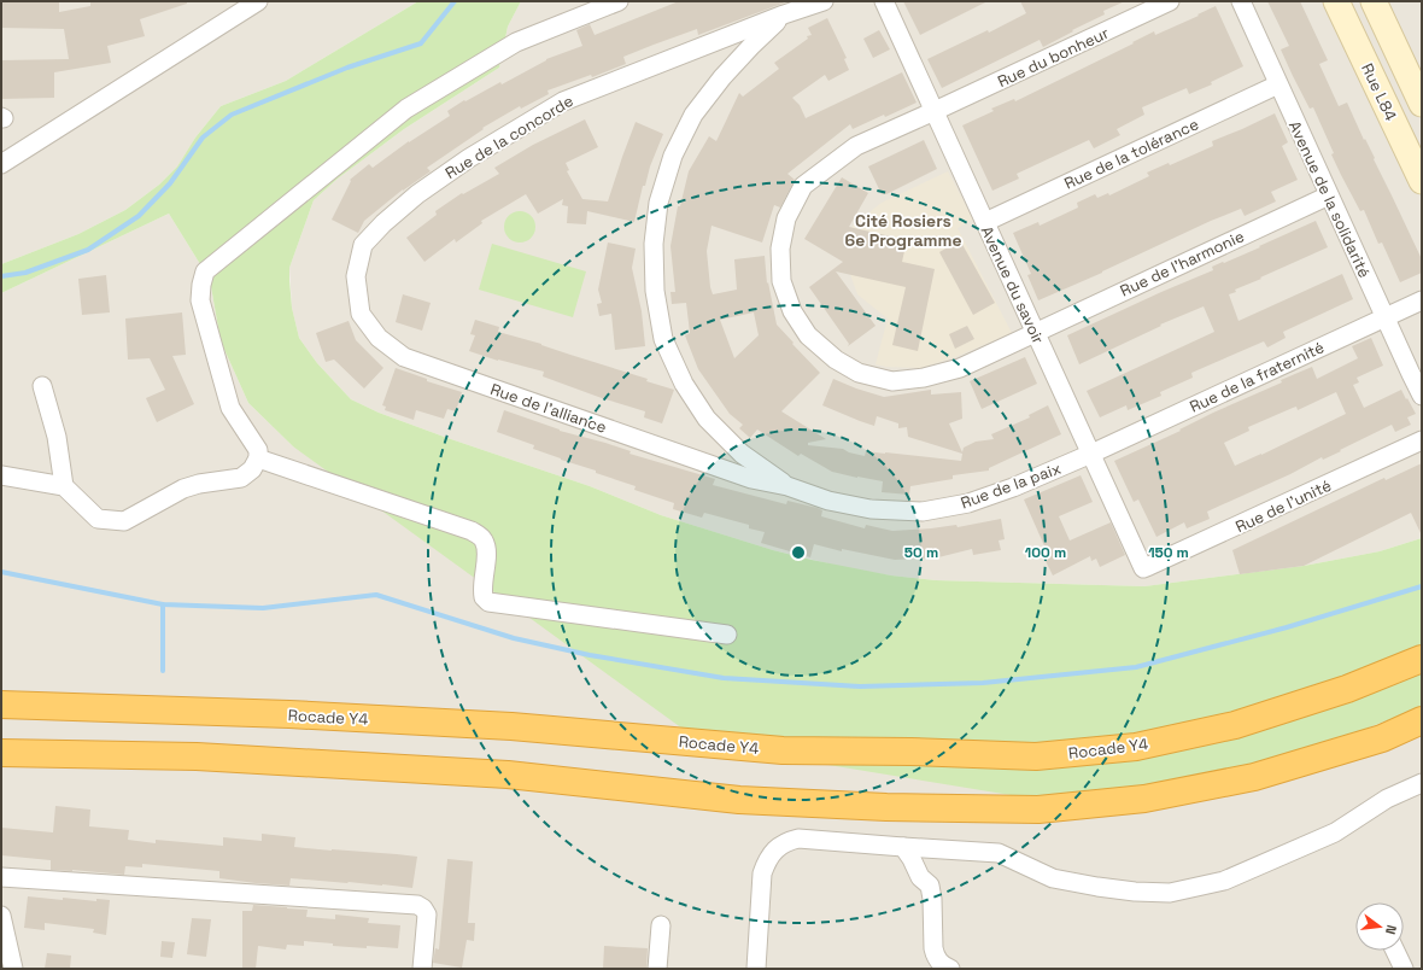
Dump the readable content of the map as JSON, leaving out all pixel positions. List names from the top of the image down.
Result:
{
  "streets": {
    "highway": ["Rocade Y4"],
    "main road": ["Rue L84"],
    "street": [
      "Rue du bonheur",
      "Rue de la concorde",
      "Rue de la tolérance",
      "Avenue de la solidarité",
      "Rue de l'harmonie",
      "Avenue du savoir",
      "Rue de la fraternité",
      "Rue de l'alliance",
      "Rue de la paix",
      "Rue de l'unité"
    ]
  },
  "crossings": [
    ["Rue du bonheur", "Rue de l'harmonie"],
    ["Rue du bonheur", "Avenue du savoir"],
    ["Rue de la concorde", "Rue de l'alliance"],
    ["Rue de la tolérance", "Avenue de la solidarité"],
    ["Rue de la tolérance", "Avenue du savoir"],
    ["Avenue de la solidarité", "Rue de l'harmonie"],
    ["Avenue de la solidarité", "Rue de la fraternité"],
    ["Rue de l'harmonie", "Avenue du savoir"],
    ["Avenue du savoir", "Rue de la fraternité"],
    ["Avenue du savoir", "Rue de la paix"],
    ["Avenue du savoir", "Rue de l'unité"],
    ["Rue de la fraternité", "Rue de la paix"],
    ["Rue de l'alliance", "Rue de la paix"]
  ],
  "districts": ["Cité Rosiers 6e Programme"],
  "north": "right",
  "rings": ["50 m", "100 m", "150 m"]
}
